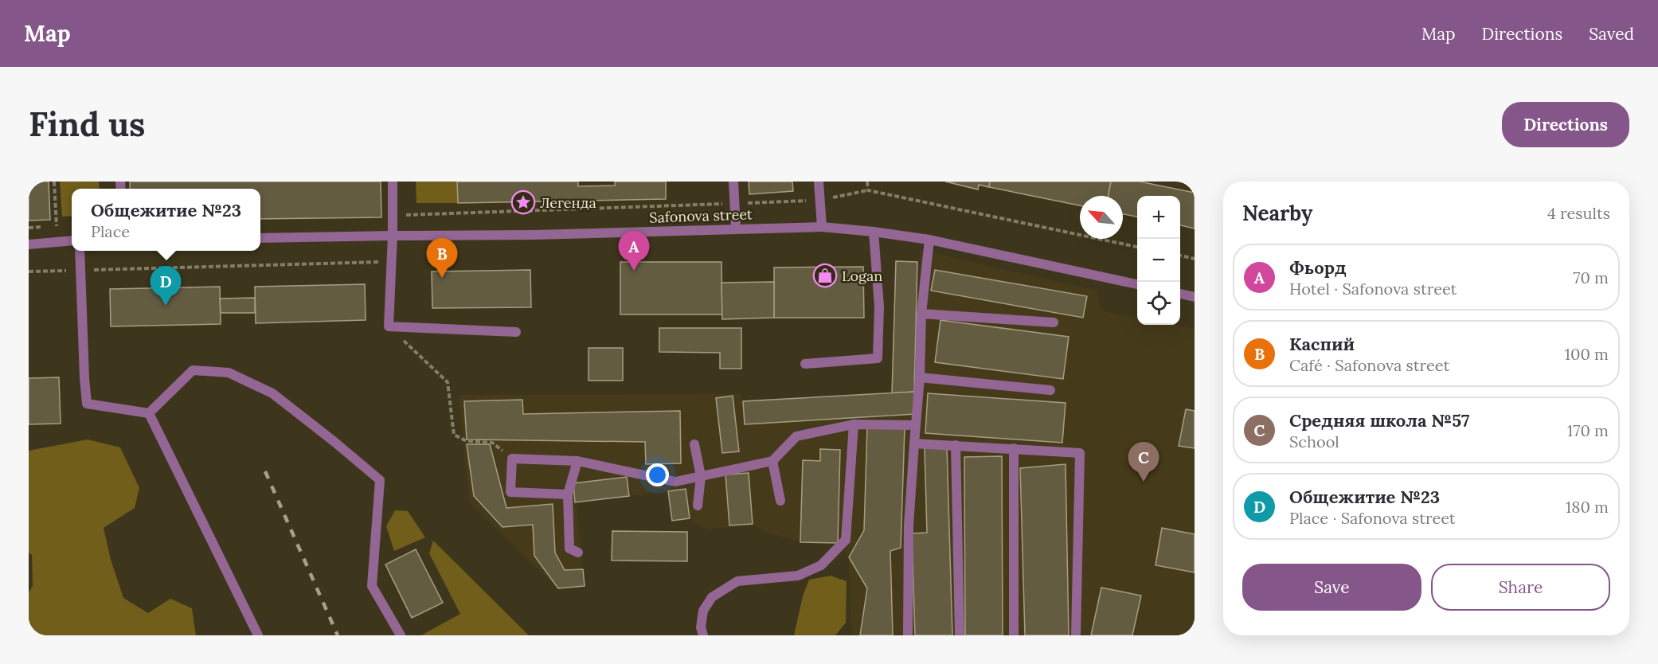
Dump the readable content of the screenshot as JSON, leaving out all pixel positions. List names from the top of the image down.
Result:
{
  "streets": {
    "street": ["Safonova street"]
  },
  "places": {
    "place": ["Легенда"],
    "shop": ["Logan"]
  },
  "north": "top left",
  "page": {
    "header": "Map",
    "nav": ["Map", "Directions", "Saved"],
    "buttons": [
      "Directions",
      ["Save", "Share"]
    ],
    "title": "Find us",
    "heading": ["Nearby", "4 results"],
    "popup": ["Общежитие №23", "Place"],
    "map_buttons": ["+", "−"],
    "pins": [
      "A",
      "B",
      "D",
      "C"
    ],
    "list": [
      {
        "mark": "A",
        "name": "Фьорд",
        "note": "Hotel · Safonova street",
        "value": "70 m"
      },
      {
        "mark": "B",
        "name": "Каспий",
        "note": "Café · Safonova street",
        "value": "100 m"
      },
      {
        "mark": "C",
        "name": "Средняя школа №57",
        "note": "School",
        "value": "170 m"
      },
      {
        "mark": "D",
        "name": "Общежитие №23",
        "note": "Place · Safonova street",
        "value": "180 m"
      }
    ]
  }
}
